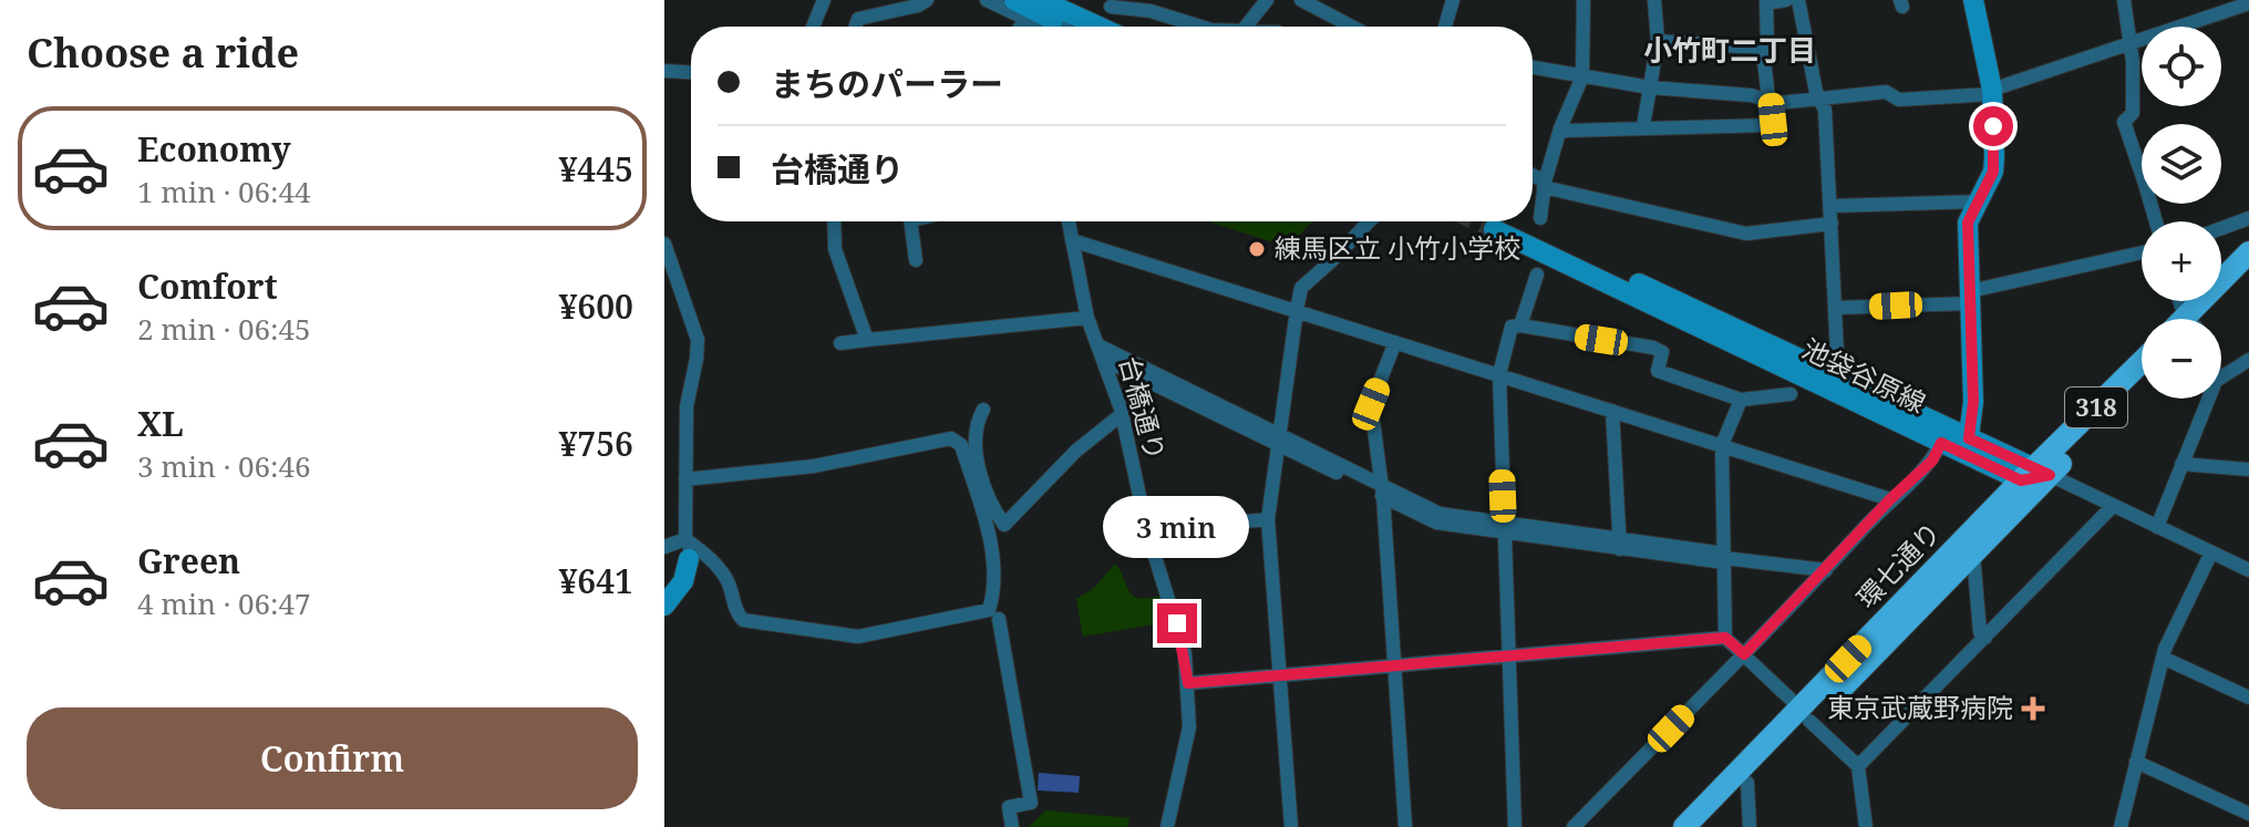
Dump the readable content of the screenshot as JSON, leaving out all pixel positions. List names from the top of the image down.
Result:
{
  "streets": {
    "main road": ["池袋谷原線", "318", "環七通り"],
    "street": ["台橋通り"]
  },
  "crossings": [
    ["池袋谷原線", "環七通り"]
  ],
  "districts": ["小竹町二丁目"],
  "places": {
    "other": ["練馬区立 小竹小学校"],
    "health": ["東京武蔵野病院"]
  },
  "page": {
    "heading": "Choose a ride",
    "map_buttons": ["+", "−"],
    "banner": ["まちのパーラー", "台橋通り"],
    "list": [
      {
        "name": "Economy",
        "note": "1 min · 06:44",
        "value": "¥445"
      },
      {
        "name": "Comfort",
        "note": "2 min · 06:45",
        "value": "¥600"
      },
      {
        "name": "XL",
        "note": "3 min · 06:46",
        "value": "¥756"
      },
      {
        "name": "Green",
        "note": "4 min · 06:47",
        "value": "¥641"
      }
    ],
    "bubble": "3 min",
    "buttons": "Confirm"
  }
}
